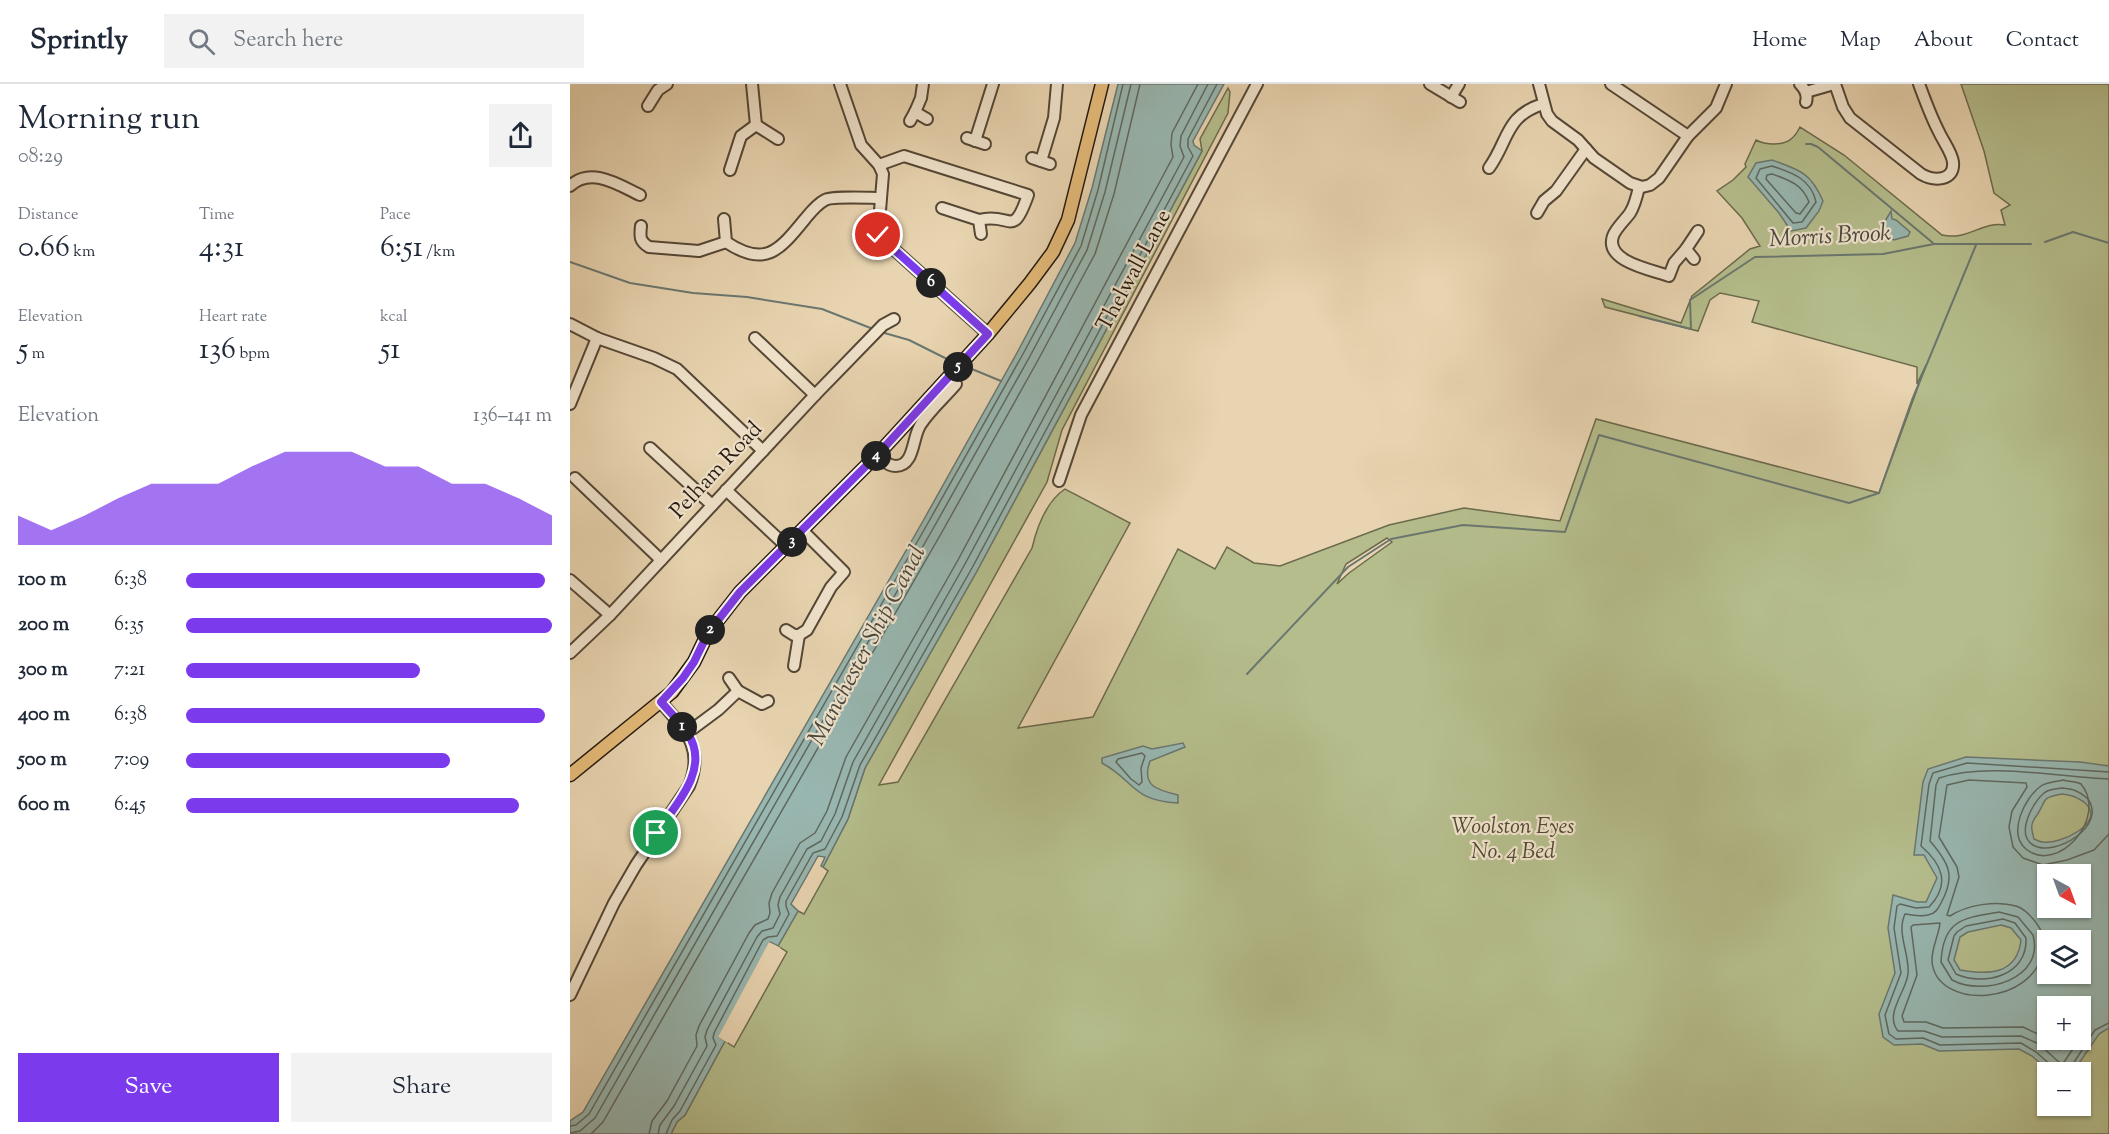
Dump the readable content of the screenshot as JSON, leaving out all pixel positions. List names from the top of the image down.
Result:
{
  "streets": {
    "street": ["Thelwall Lane", "Pelham Road"]
  },
  "water": ["Morris Brook", "Manchester Ship Canal"],
  "parks": ["Woolston Eyes No. 4 Bed"],
  "north": "bottom right",
  "page": {
    "header": "Sprintly",
    "search": "Search here",
    "nav": [
      "Home",
      "Map",
      "About",
      "Contact"
    ],
    "heading": ["Morning run", "08:29"],
    "stats": [
      ["Distance", "0.66 km"],
      ["Time", "4:31"],
      ["Pace", "6:51 /km"],
      ["Elevation", "5 m"],
      ["Heart rate", "136 bpm"],
      ["kcal", "51"]
    ],
    "pins": [
      "6",
      "5",
      "4",
      "3",
      "2",
      "1"
    ],
    "chart": ["Elevation", "136–141 m"],
    "list": [
      {
        "name": "100 m",
        "note": "6:38"
      },
      {
        "name": "200 m",
        "note": "6:35"
      },
      {
        "name": "300 m",
        "note": "7:21"
      },
      {
        "name": "400 m",
        "note": "6:38"
      },
      {
        "name": "500 m",
        "note": "7:09"
      },
      {
        "name": "600 m",
        "note": "6:45"
      }
    ],
    "map_buttons": ["+", "−"],
    "buttons": ["Save", "Share"]
  }
}
